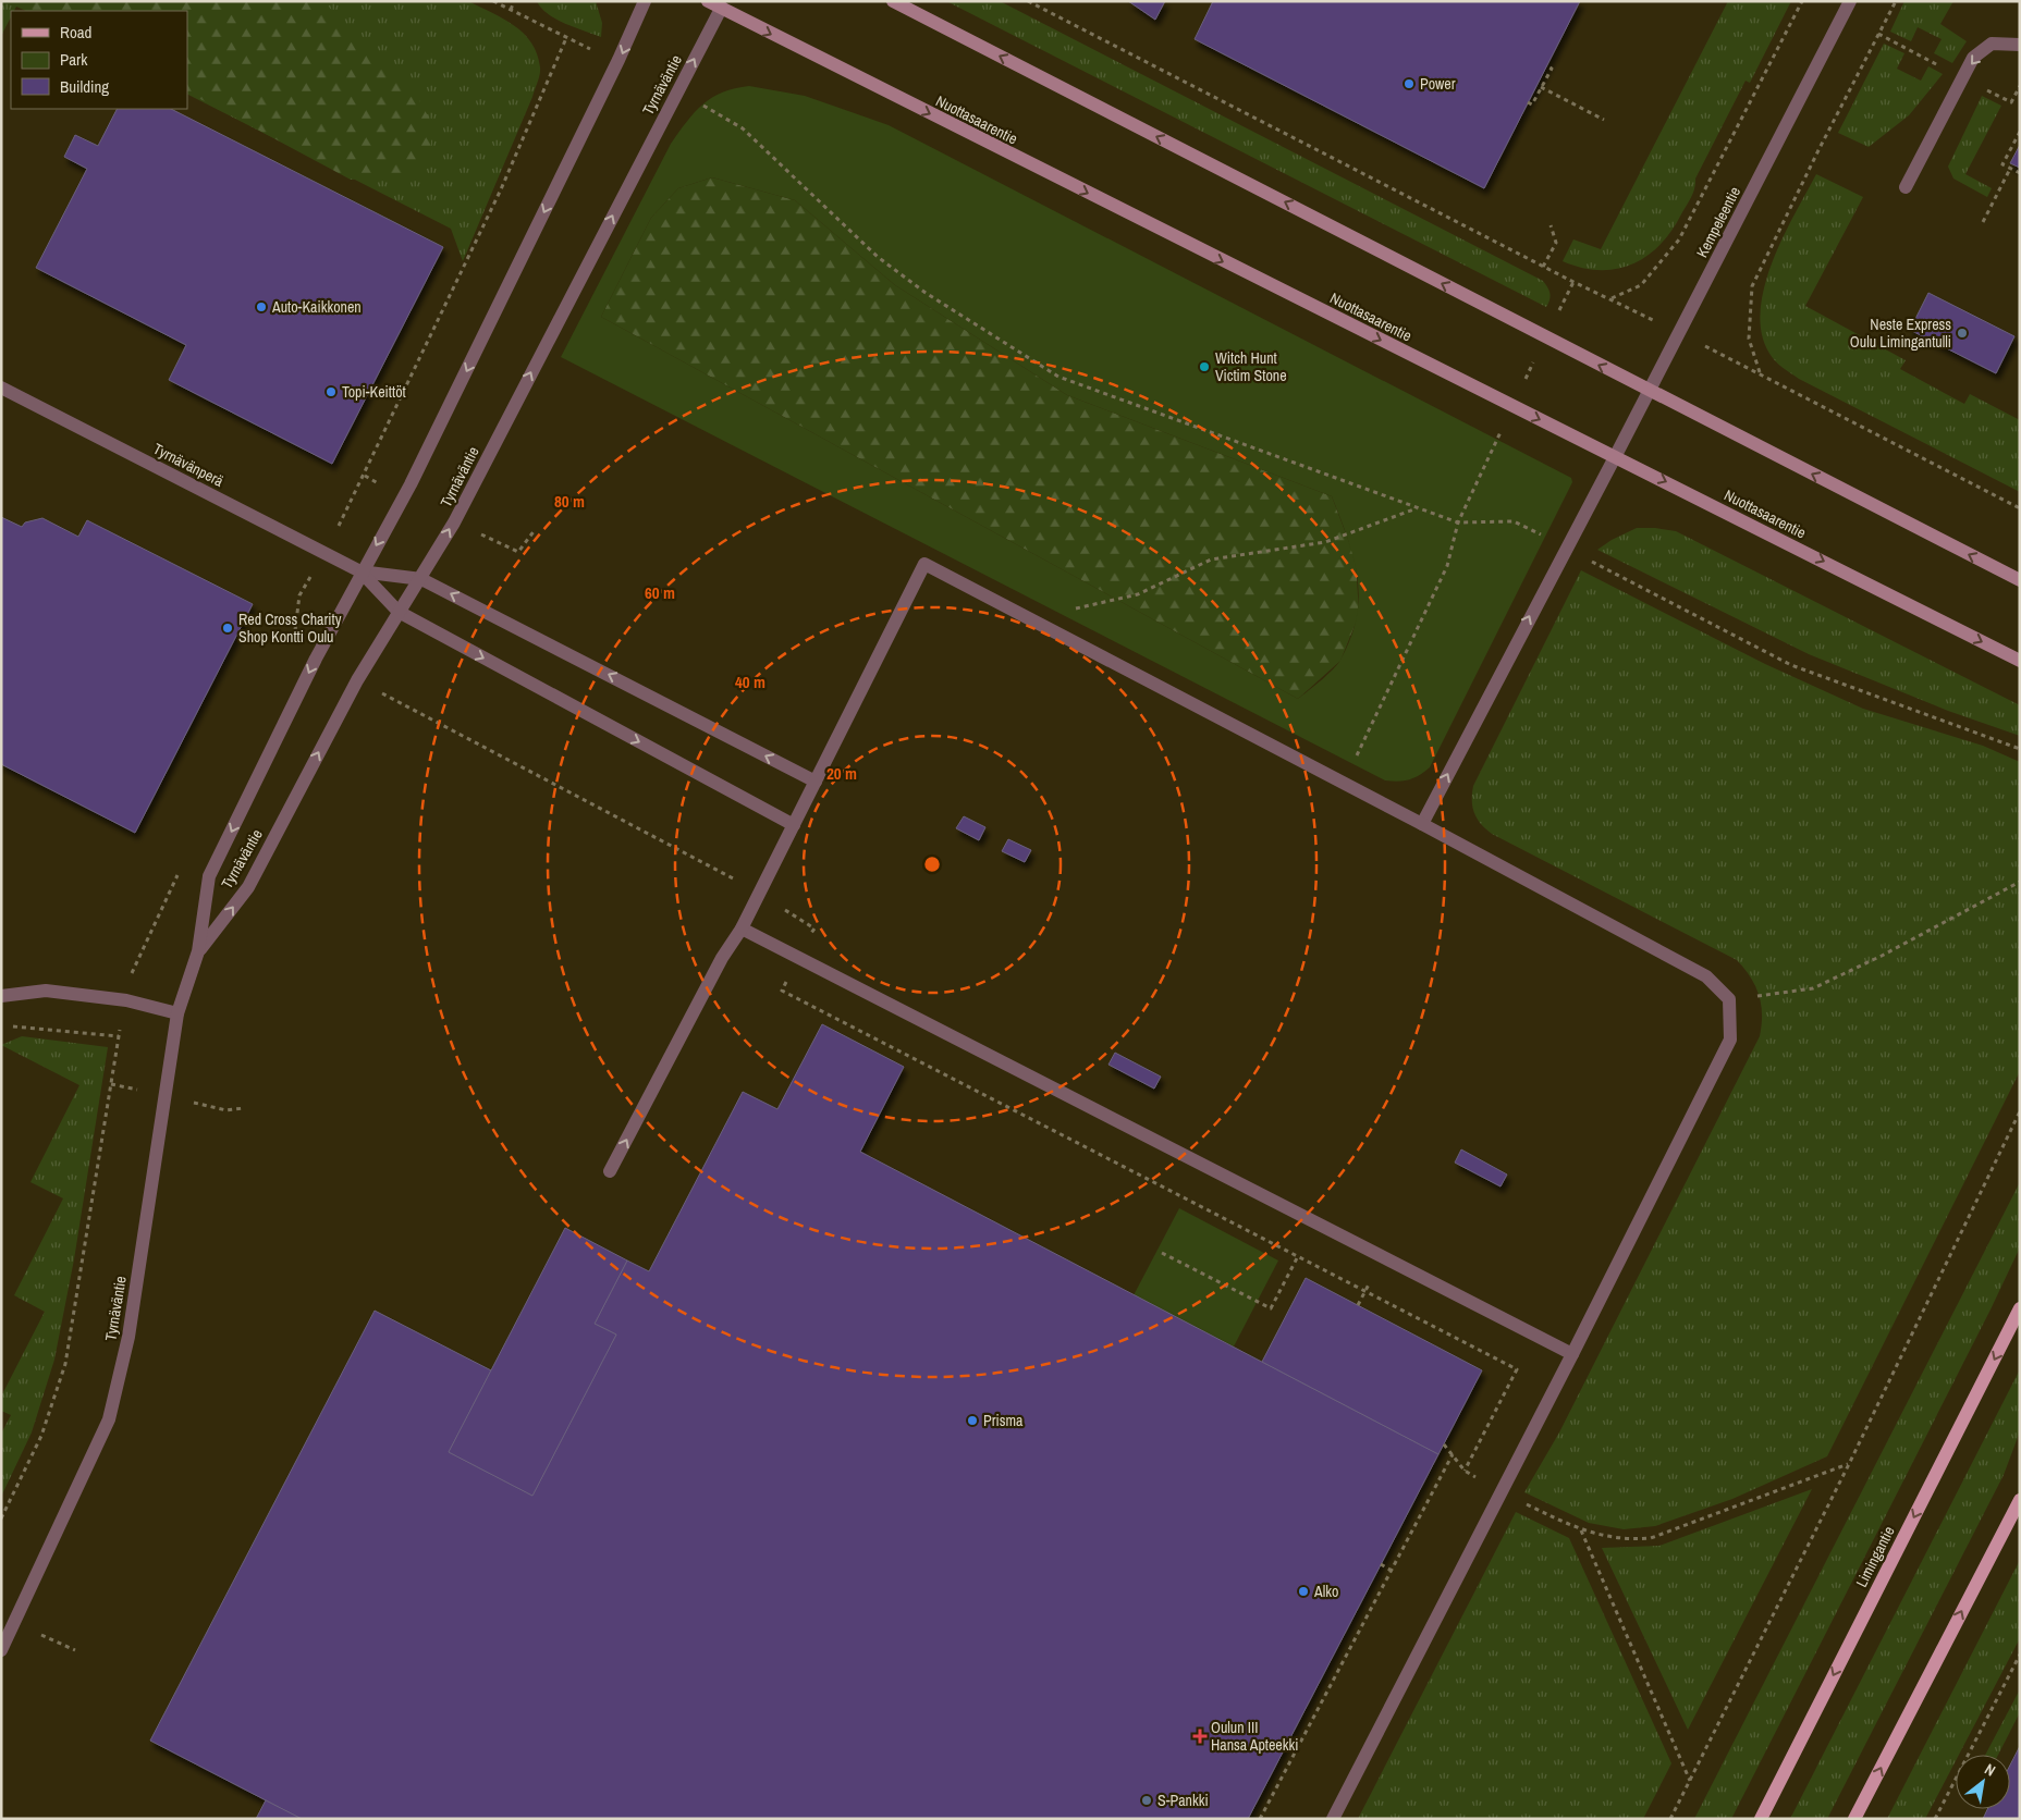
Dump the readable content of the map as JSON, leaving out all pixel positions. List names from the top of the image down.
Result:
{
  "streets": {
    "main road": ["Nuottasaarentie", "Limingantie"],
    "street": ["Tyrnäväntie", "Kempeleentie", "Tyrnävänperä"]
  },
  "crossings": [
    ["Tyrnäväntie", "Nuottasaarentie"],
    ["Tyrnäväntie", "Tyrnävänperä"],
    ["Nuottasaarentie", "Kempeleentie"]
  ],
  "places": {
    "other": [
      "Power",
      "Auto-Kaikkonen",
      "Neste Express Oulu Limingantulli",
      "Witch Hunt Victim Stone",
      "Topi-Keittöt",
      "Red Cross Charity Shop Kontti Oulu",
      "Prisma",
      "Alko",
      "S-Pankki"
    ],
    "health": ["Oulun III Hansa Apteekki"]
  },
  "legend": ["Road", "Park", "Building"],
  "north": "top right",
  "rings": [
    "80 m",
    "60 m",
    "40 m",
    "20 m"
  ]
}
